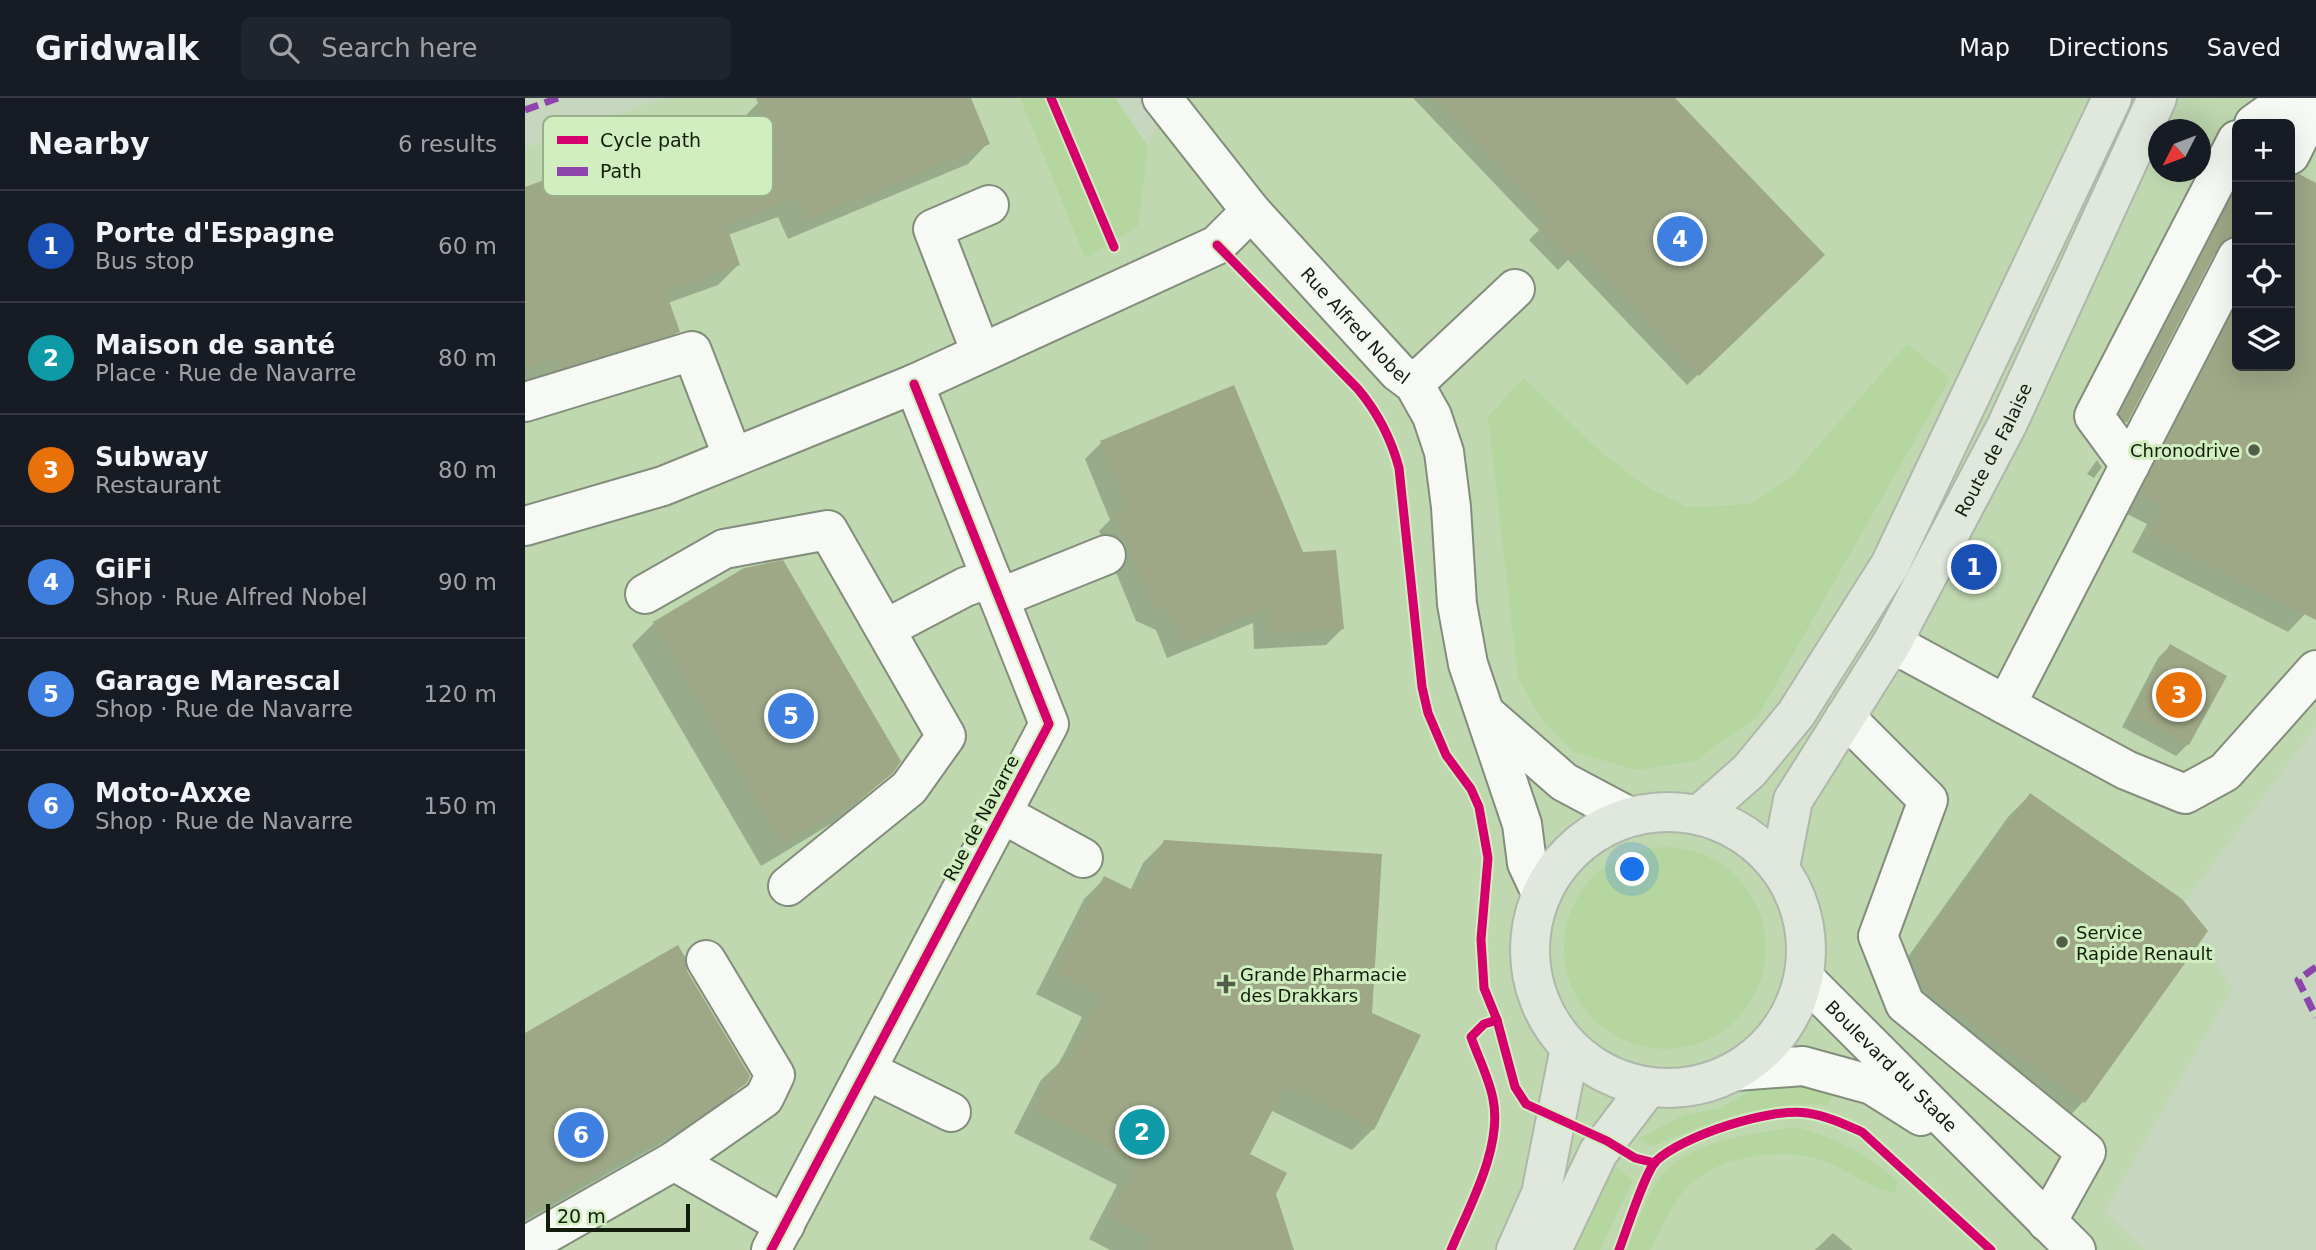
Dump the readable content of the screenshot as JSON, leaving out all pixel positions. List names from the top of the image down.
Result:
{
  "streets": {
    "main road": ["Route de Falaise"],
    "street": ["Rue Alfred Nobel", "Rue de Navarre", "Boulevard du Stade"]
  },
  "places": {
    "other": ["Chronodrive", "Service Rapide Renault"],
    "health": ["Grande Pharmacie des Drakkars"]
  },
  "legend": ["Cycle path", "Path"],
  "scale_bar": "20 m",
  "north": "bottom left",
  "page": {
    "header": "Gridwalk",
    "search": "Search here",
    "nav": ["Map", "Directions", "Saved"],
    "heading": ["Nearby", "6 results"],
    "map_buttons": ["+", "−"],
    "list": [
      {
        "mark": "1",
        "name": "Porte d'Espagne",
        "note": "Bus stop",
        "value": "60 m"
      },
      {
        "mark": "2",
        "name": "Maison de santé",
        "note": "Place · Rue de Navarre",
        "value": "80 m"
      },
      {
        "mark": "3",
        "name": "Subway",
        "note": "Restaurant",
        "value": "80 m"
      },
      {
        "mark": "4",
        "name": "GiFi",
        "note": "Shop · Rue Alfred Nobel",
        "value": "90 m"
      },
      {
        "mark": "5",
        "name": "Garage Marescal",
        "note": "Shop · Rue de Navarre",
        "value": "120 m"
      },
      {
        "mark": "6",
        "name": "Moto-Axxe",
        "note": "Shop · Rue de Navarre",
        "value": "150 m"
      }
    ],
    "pins": [
      "4",
      "1",
      "3",
      "5",
      "2",
      "6"
    ],
    "scale": "20 m"
  }
}
